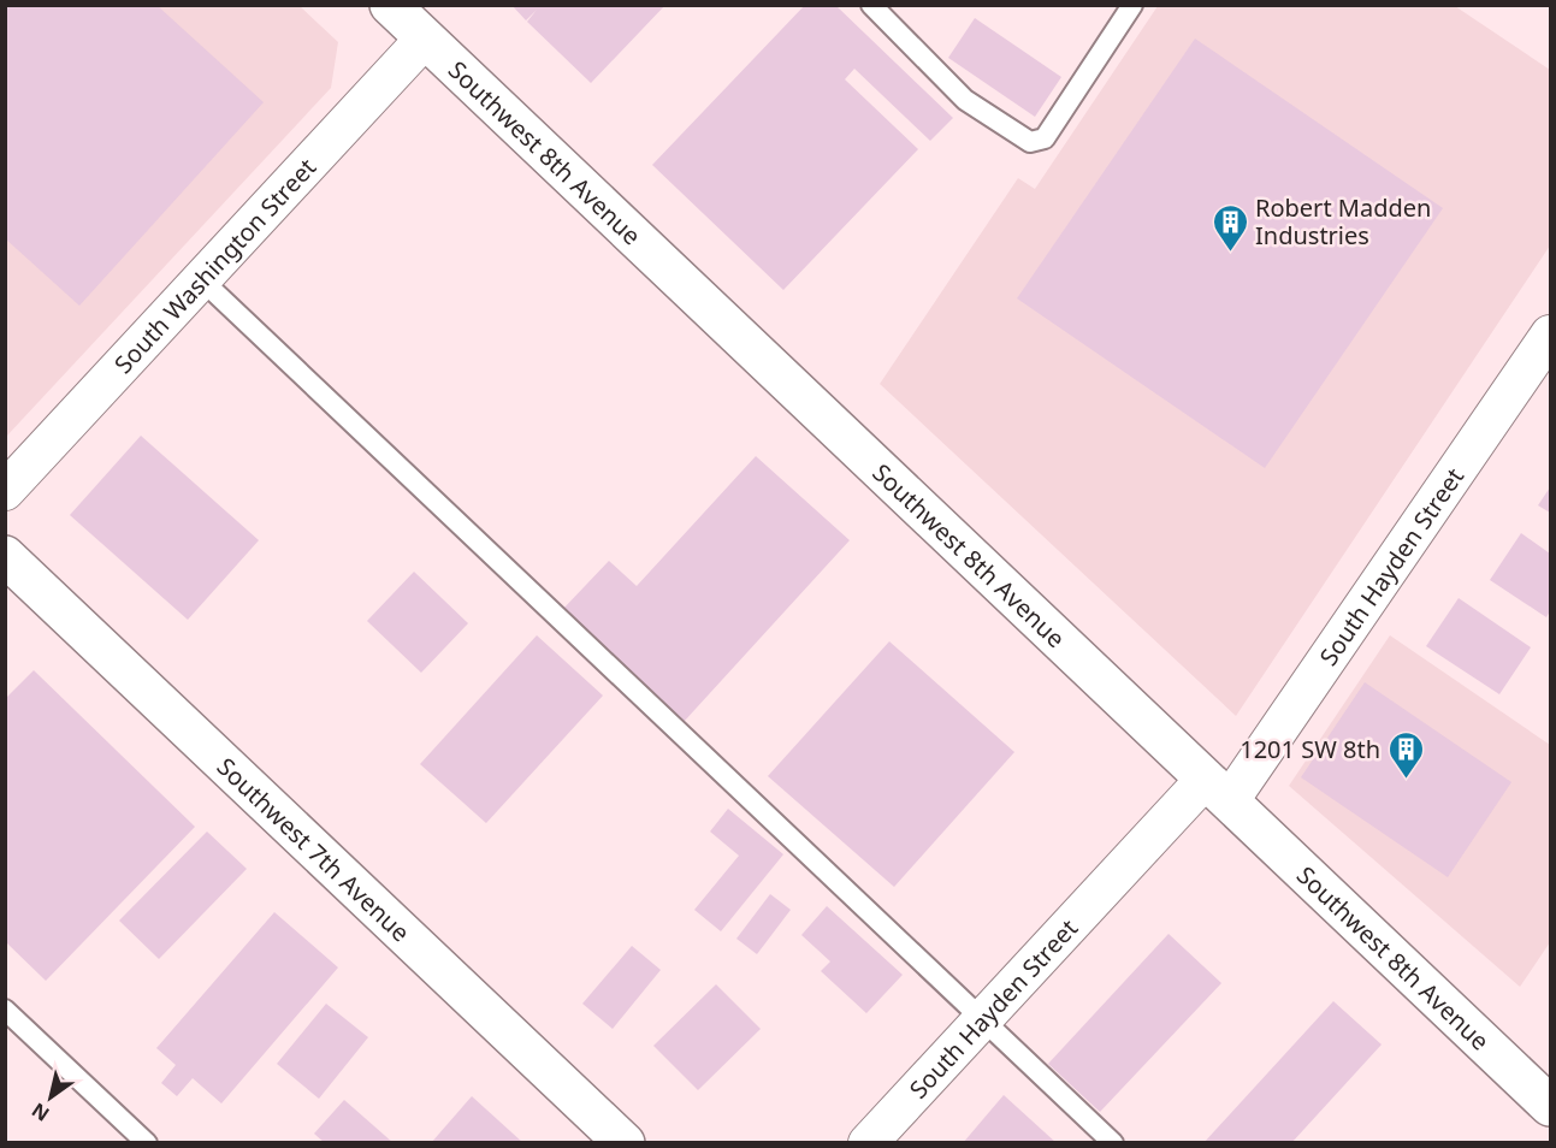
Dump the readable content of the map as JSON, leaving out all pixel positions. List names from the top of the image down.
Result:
{
  "streets": {
    "main road": ["Southwest 8th Avenue", "Southwest 7th Avenue"],
    "street": ["South Washington Street", "South Hayden Street"]
  },
  "crossings": [
    ["Southwest 8th Avenue", "South Washington Street"],
    ["Southwest 8th Avenue", "South Hayden Street"]
  ],
  "places": {
    "building": ["Robert Madden Industries", "1201 SW 8th"]
  },
  "north": "bottom left"
}
